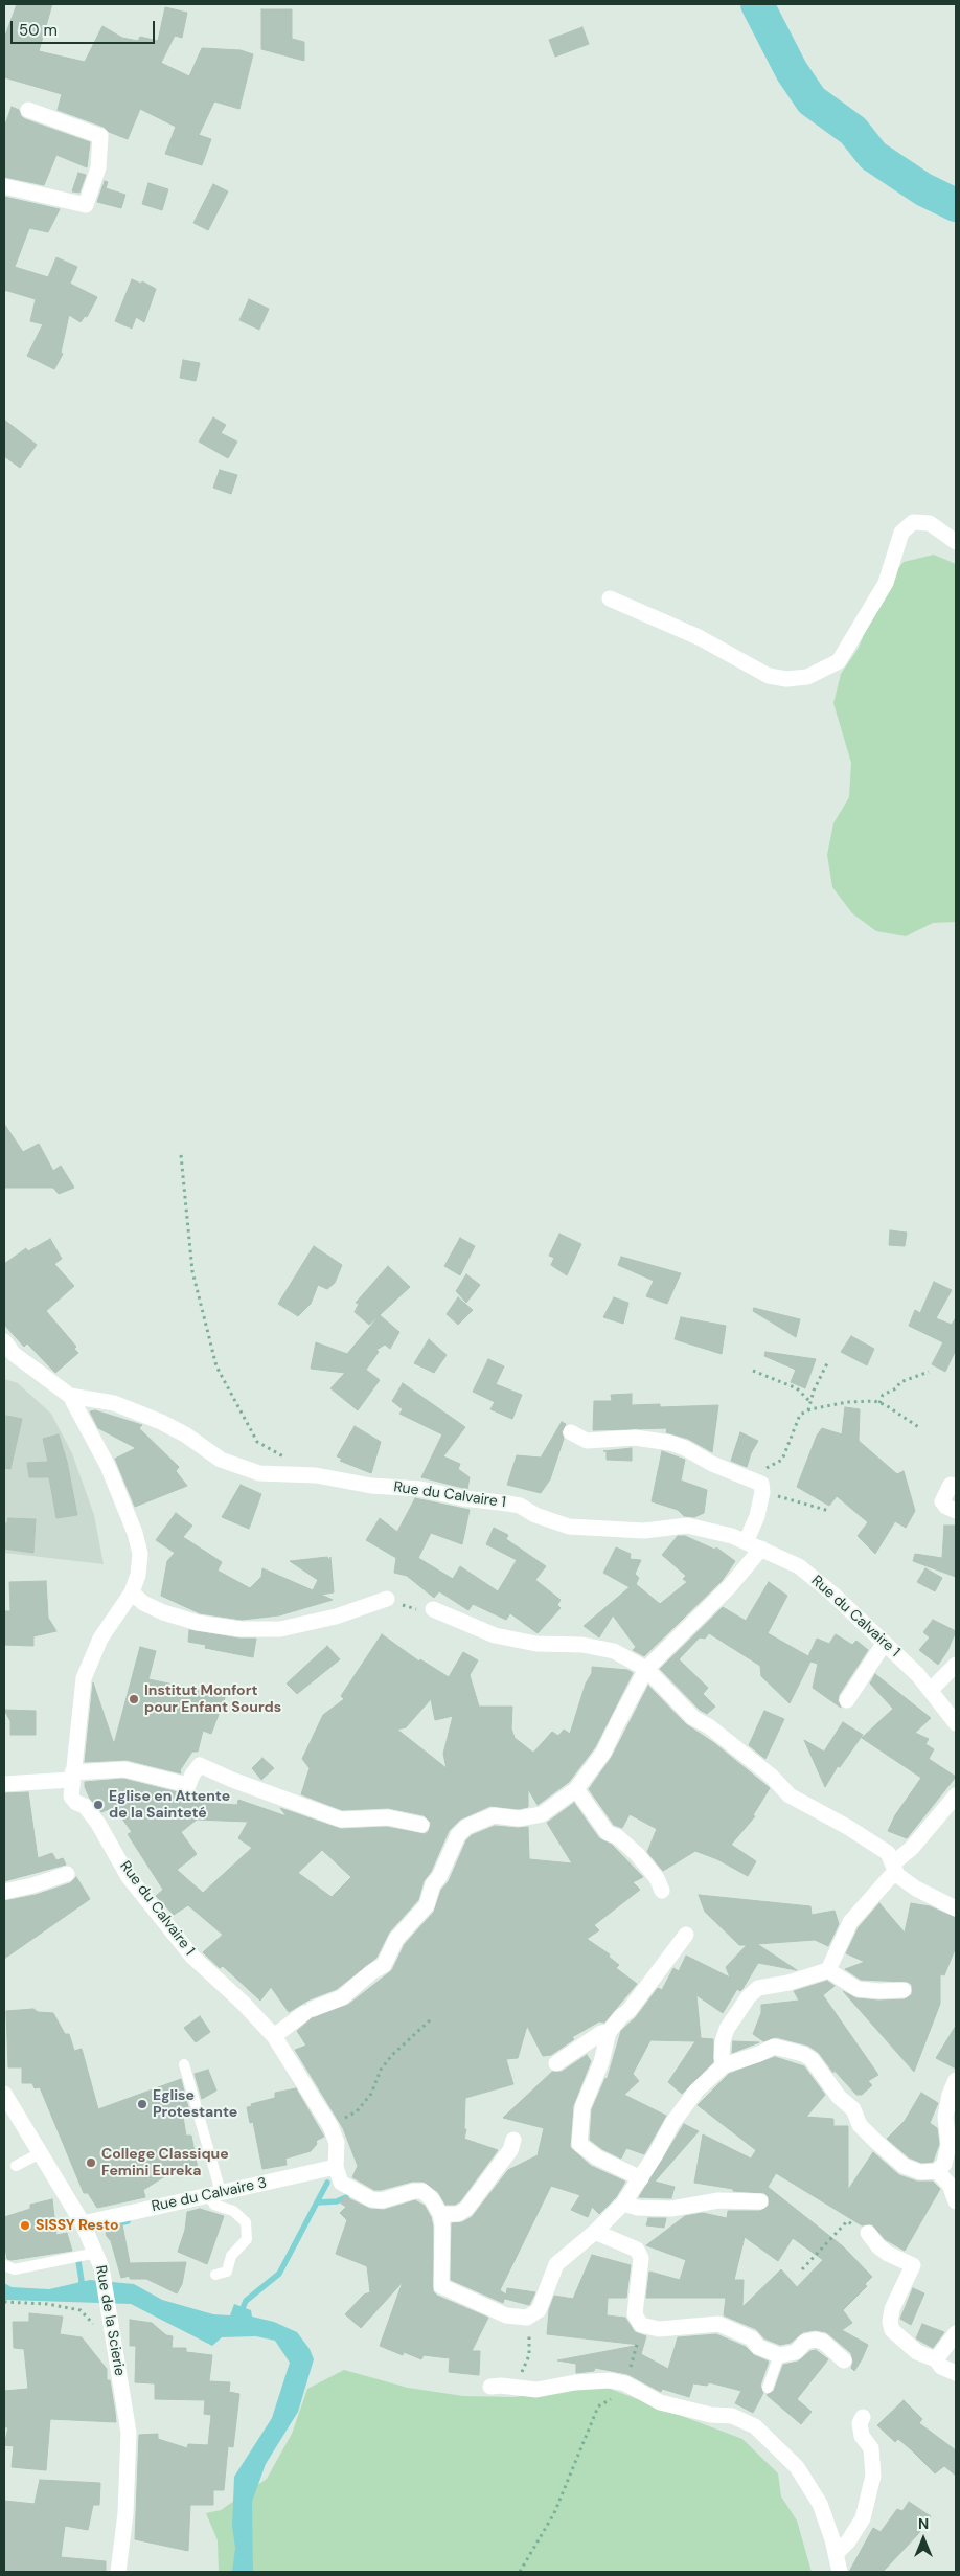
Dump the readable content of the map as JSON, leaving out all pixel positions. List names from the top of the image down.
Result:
{
  "streets": {
    "street": ["Rue du Calvaire 1", "Rue du Calvaire 3", "Rue de la Scierie"]
  },
  "crossings": [
    ["Rue du Calvaire 1", "Rue du Calvaire 3"],
    ["Rue du Calvaire 3", "Rue de la Scierie"]
  ],
  "places": [
    "Institut Monfort pour Enfant Sourds",
    "Eglise en Attente de la Sainteté",
    "Eglise Protestante",
    "College Classique Femini Eureka",
    "SISSY Resto"
  ],
  "scale_bar": "50 m",
  "north": "top"
}
